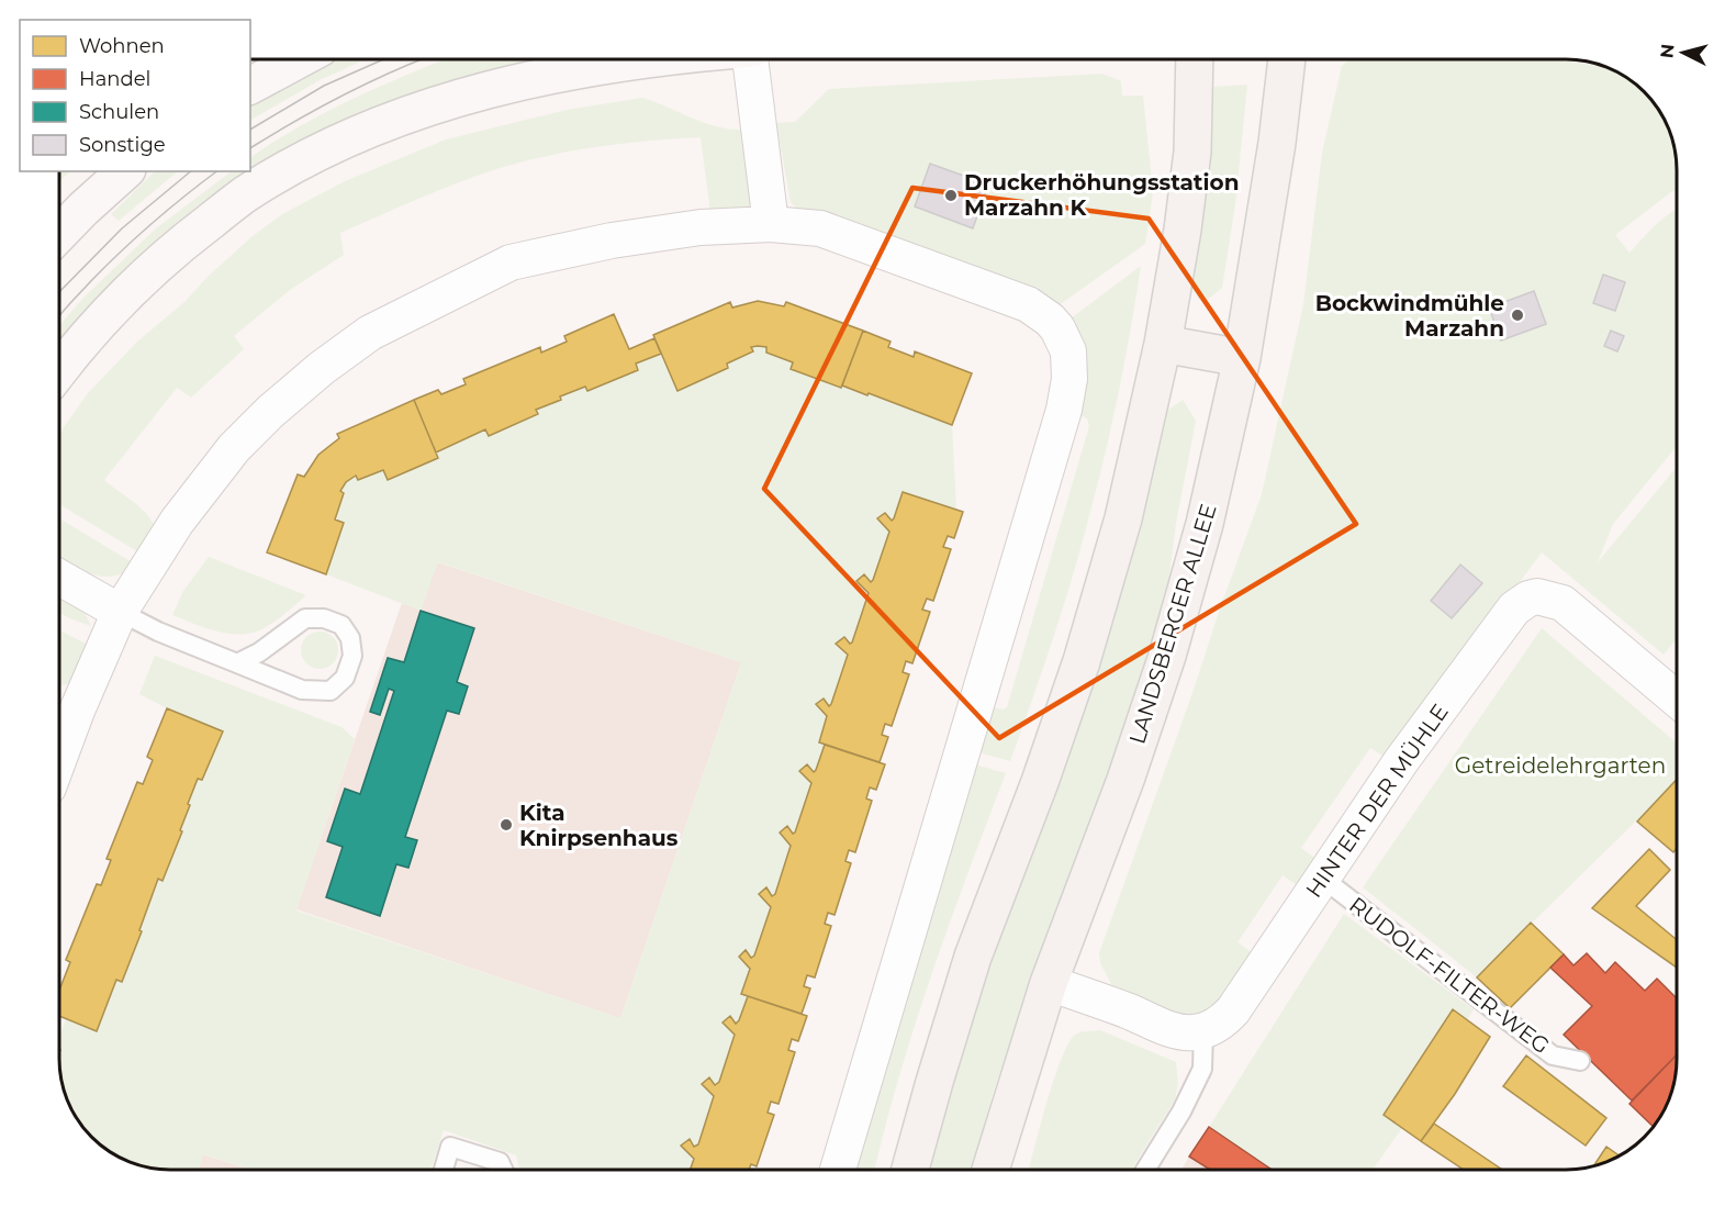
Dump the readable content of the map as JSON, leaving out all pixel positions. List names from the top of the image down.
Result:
{
  "streets": {
    "main road": ["LANDSBERGER ALLEE"],
    "street": ["HINTER DER MÜHLE"],
    "lane": ["RUDOLF-FILTER-WEG"]
  },
  "crossings": [
    ["HINTER DER MÜHLE", "RUDOLF-FILTER-WEG"]
  ],
  "parks": ["Getreidelehrgarten"],
  "places": ["Druckerhöhungsstation Marzahn K", "Bockwindmühle Marzahn", "Kita Knirpsenhaus"],
  "legend": [
    "Wohnen",
    "Handel",
    "Schulen",
    "Sonstige"
  ],
  "north": "left"
}
